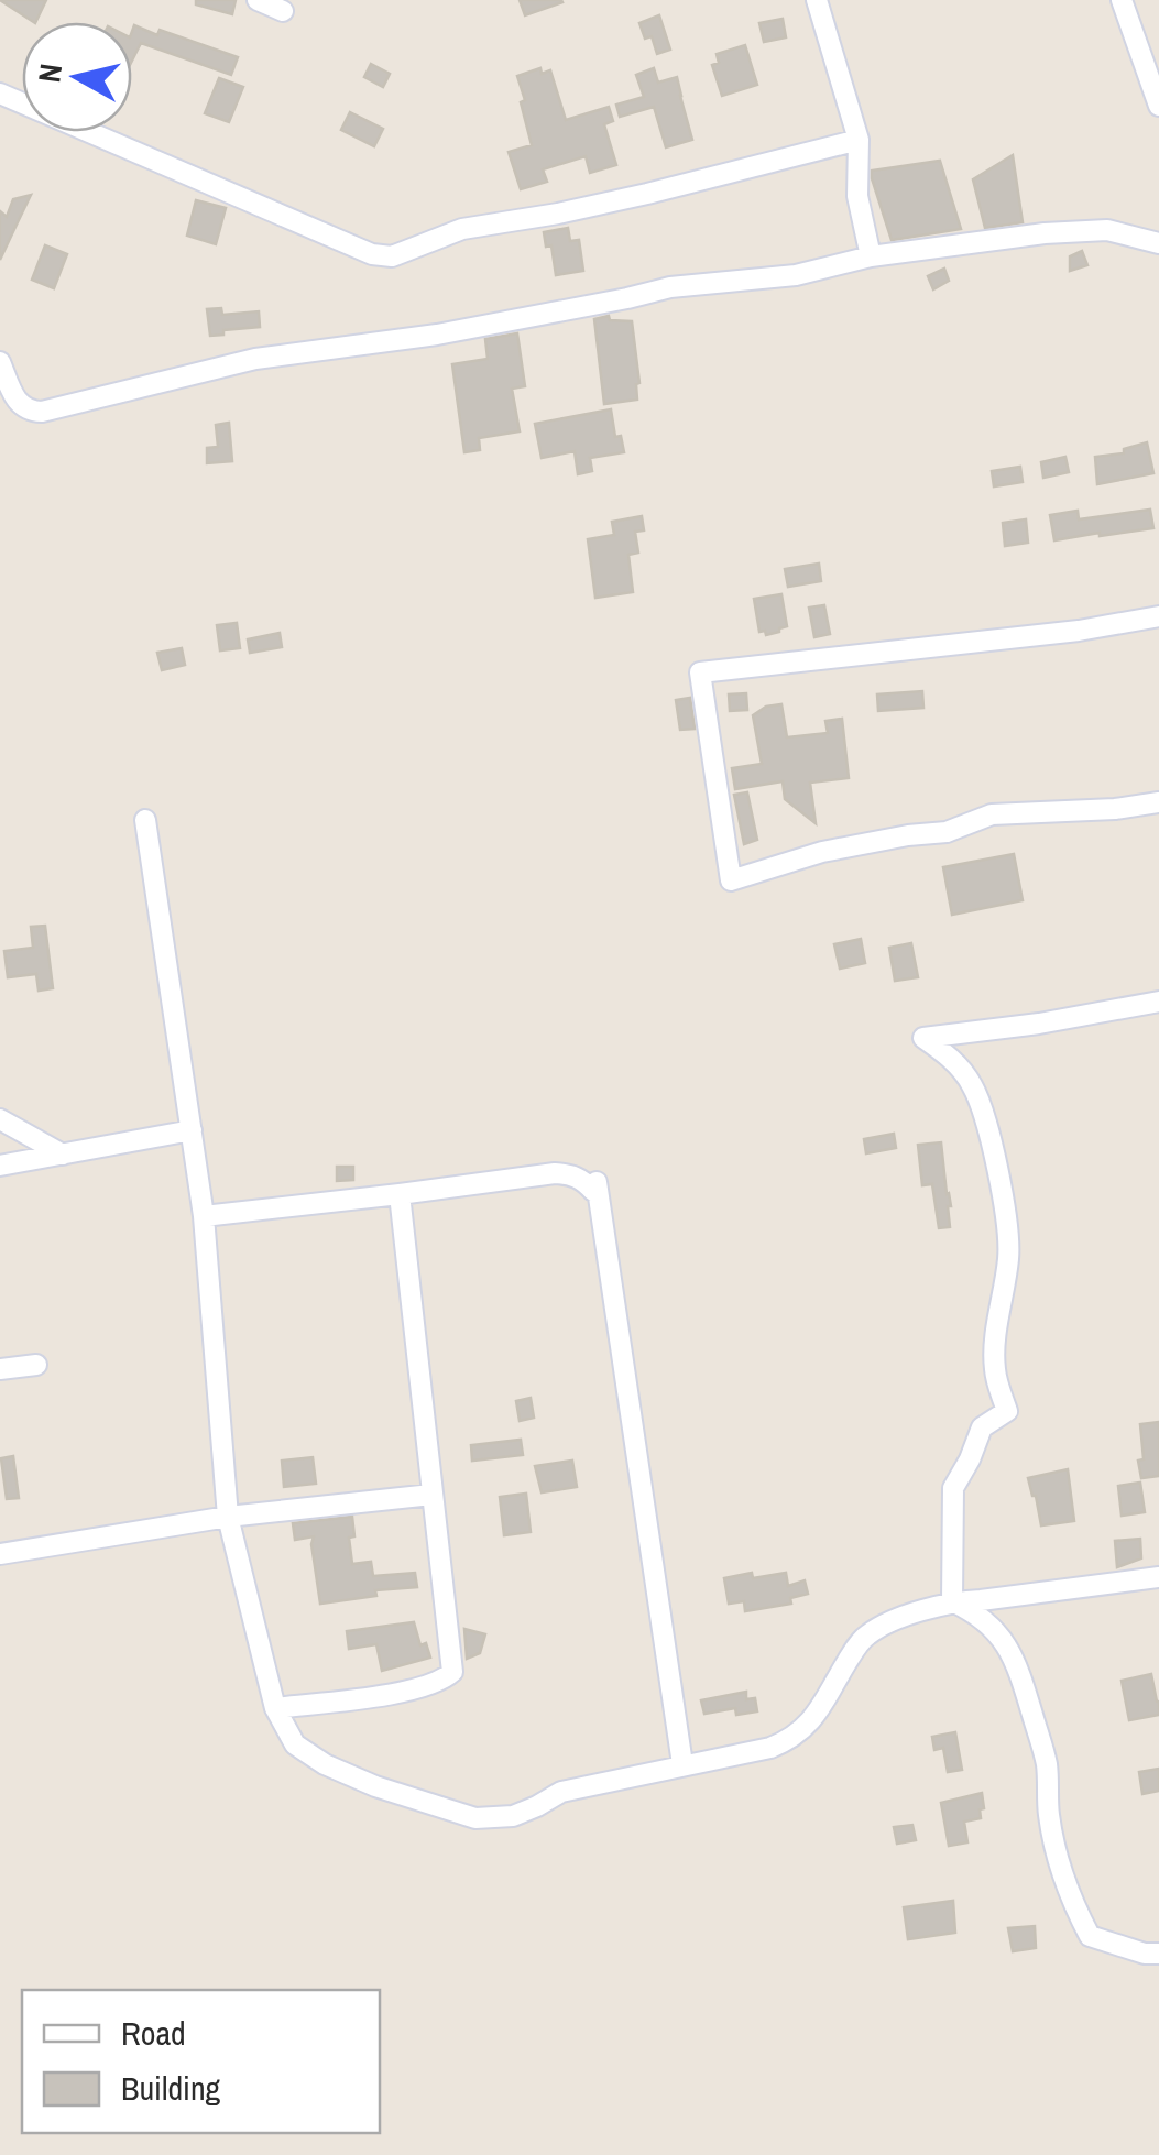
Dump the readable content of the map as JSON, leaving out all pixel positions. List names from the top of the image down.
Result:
{
  "legend": ["Road", "Building"],
  "north": "left"
}
